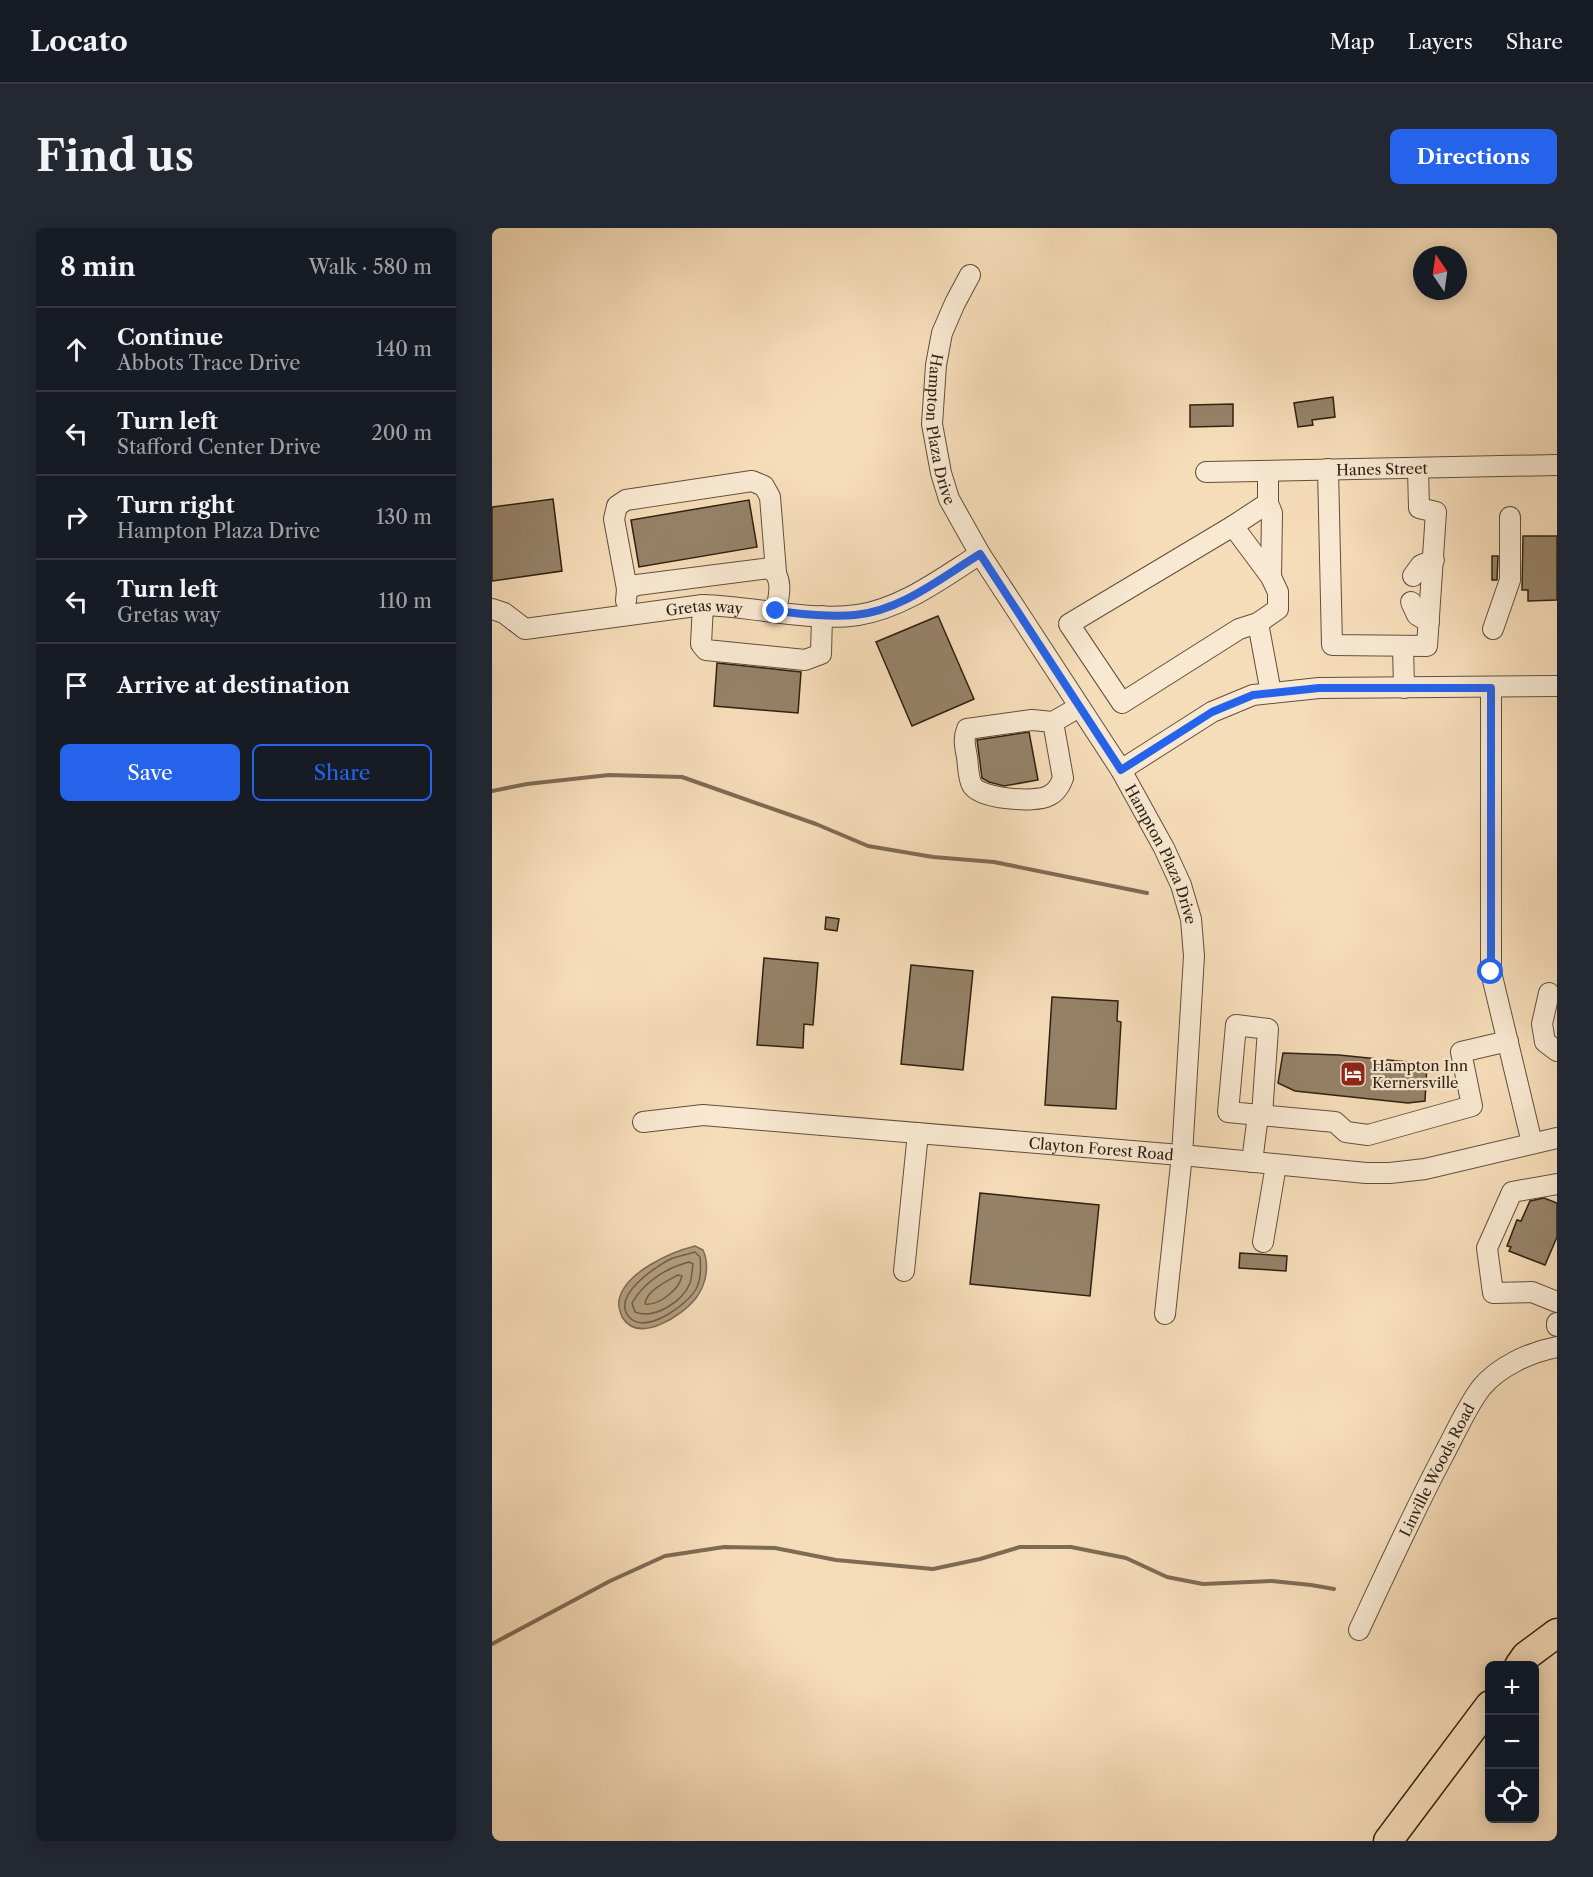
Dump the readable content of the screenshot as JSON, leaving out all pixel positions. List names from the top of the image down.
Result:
{
  "streets": {
    "street": [
      "Hampton Plaza Drive",
      "Hanes Street",
      "Gretas way",
      "Clayton Forest Road",
      "Linville Woods Road"
    ]
  },
  "crossings": [
    ["Hampton Plaza Drive", "Gretas way"],
    ["Hampton Plaza Drive", "Clayton Forest Road"]
  ],
  "places": {
    "hotel": ["Hampton Inn Kernersville"]
  },
  "north": "top",
  "page": {
    "header": "Locato",
    "nav": ["Map", "Layers", "Share"],
    "buttons": [
      "Directions",
      ["Save", "Share"]
    ],
    "title": "Find us",
    "heading": ["8 min", "Walk · 580 m"],
    "list": [
      ["Continue", "Abbots Trace Drive", "140 m"],
      ["Turn left", "Stafford Center Drive", "200 m"],
      ["Turn right", "Hampton Plaza Drive", "130 m"],
      ["Turn left", "Gretas way", "110 m"],
      "Arrive at destination"
    ],
    "map_buttons": ["+", "−"]
  }
}
